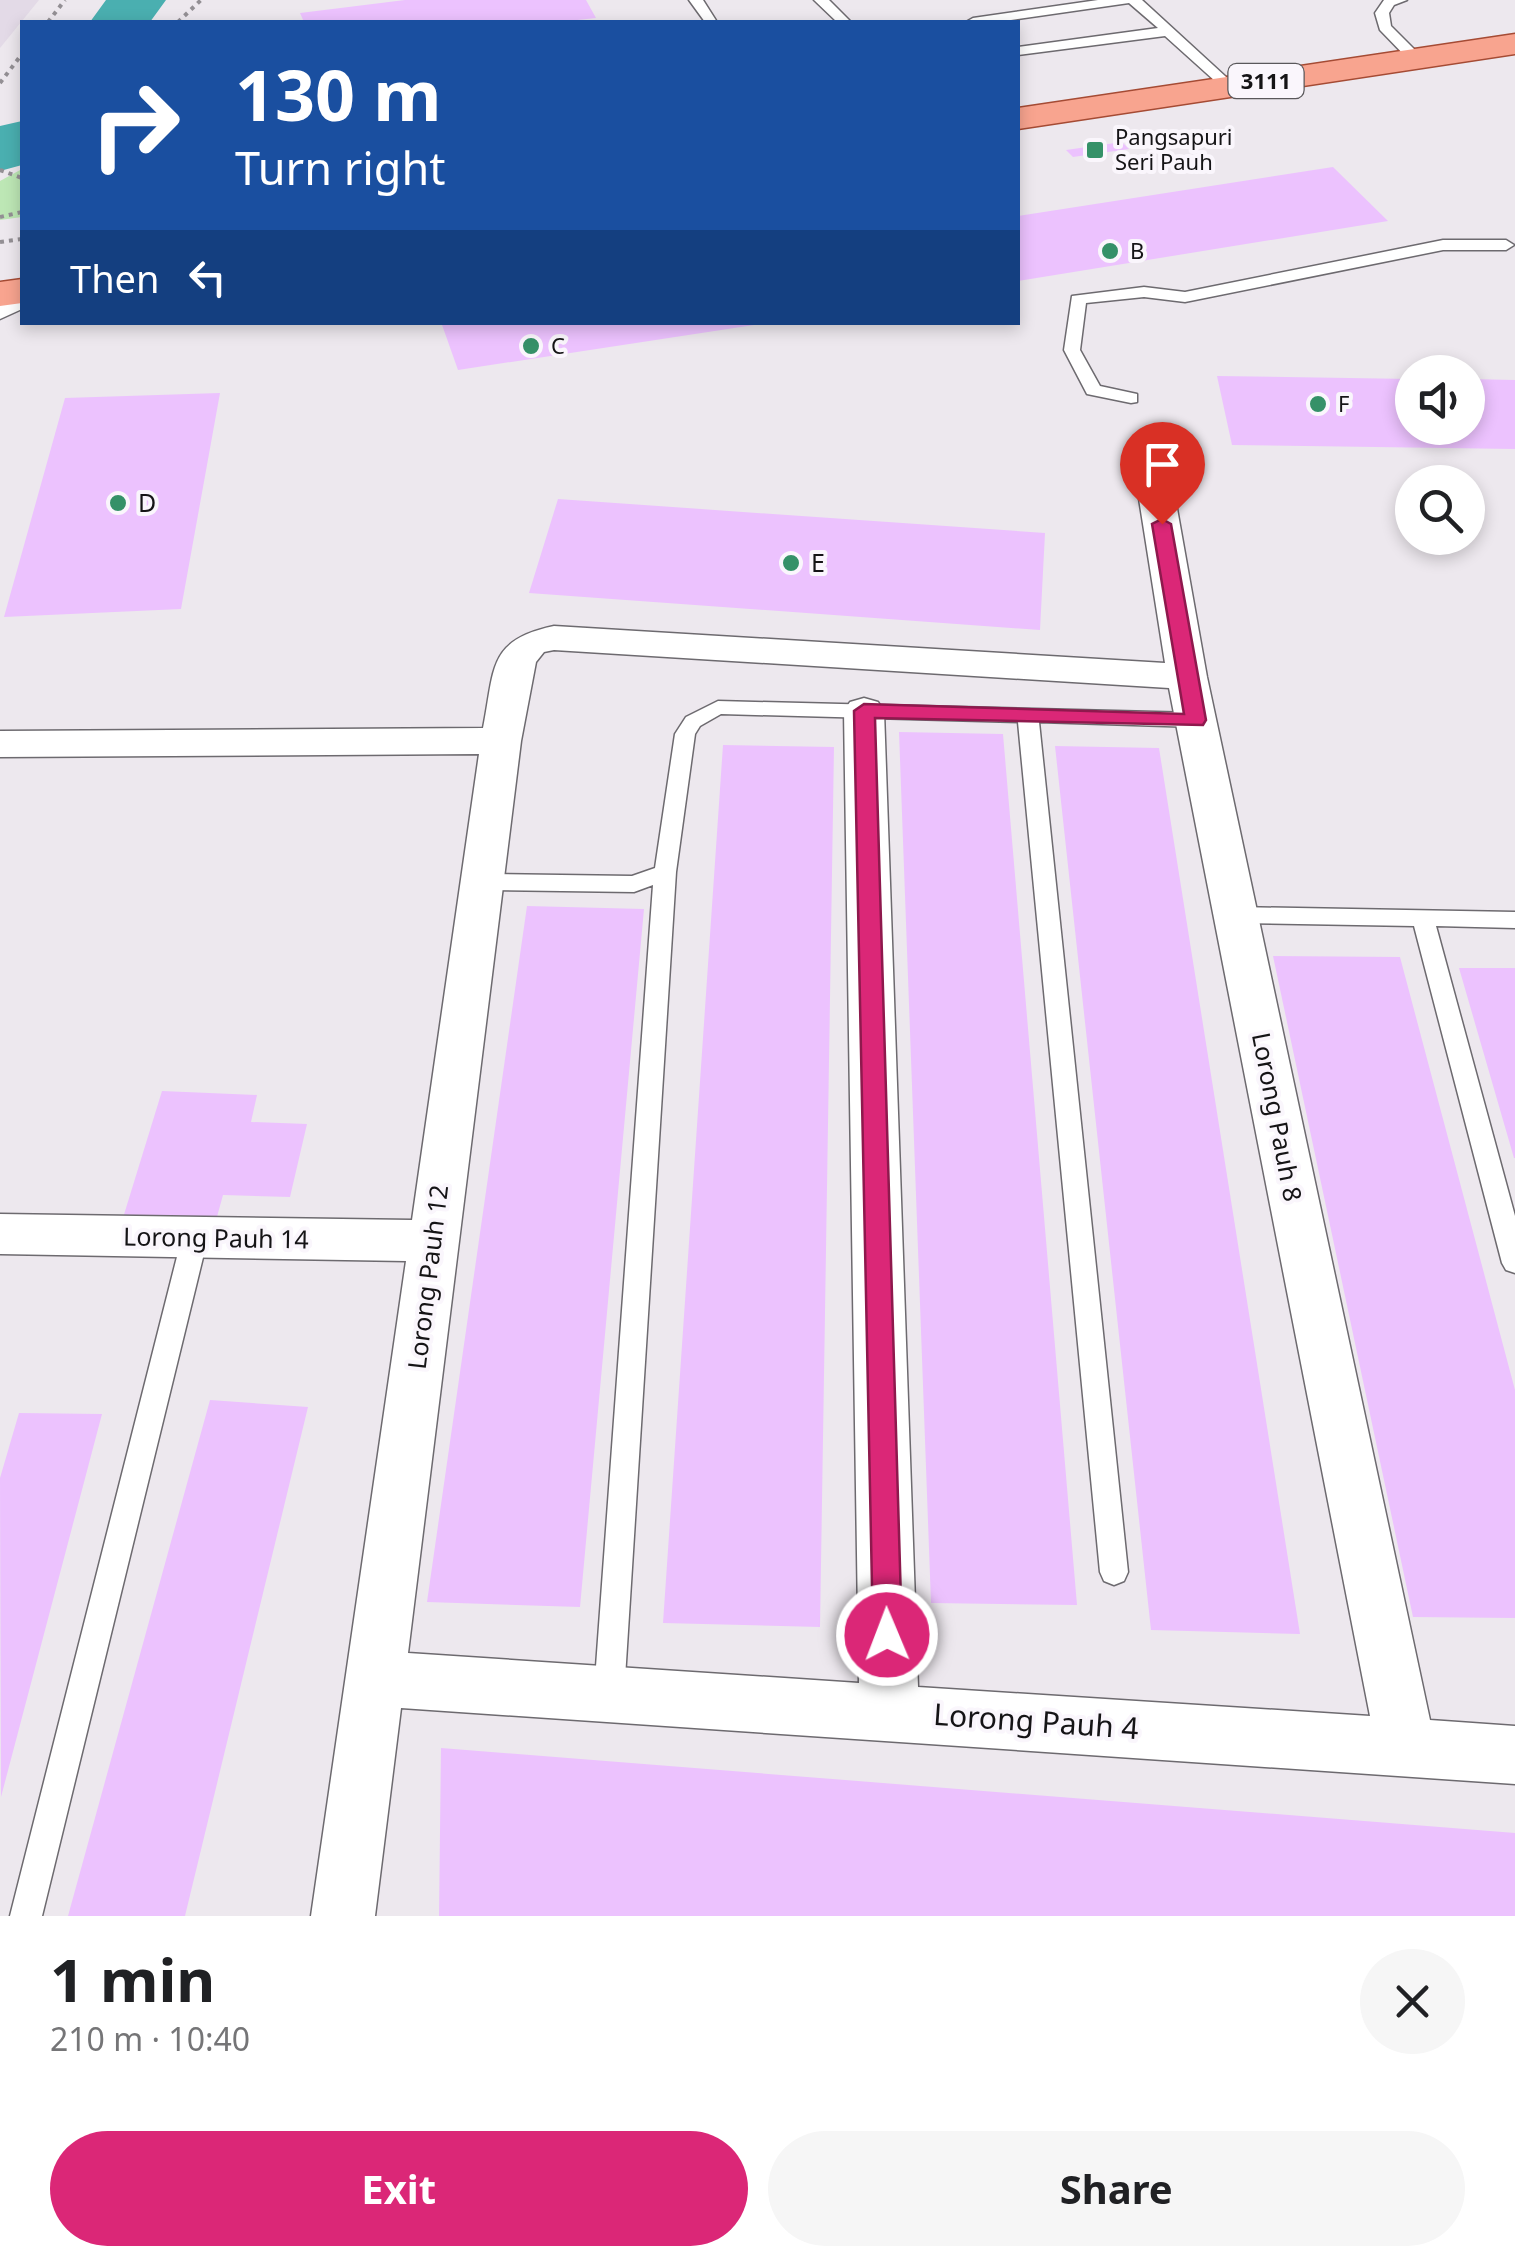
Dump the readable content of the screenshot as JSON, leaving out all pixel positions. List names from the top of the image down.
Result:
{
  "streets": {
    "main road": ["3111"],
    "street": [
      "Lorong Pauh 8",
      "Lorong Pauh 14",
      "Lorong Pauh 12",
      "Lorong Pauh 4"
    ]
  },
  "crossings": [
    ["Lorong Pauh 8", "Lorong Pauh 12"],
    ["Lorong Pauh 8", "Lorong Pauh 4"],
    ["Lorong Pauh 14", "Lorong Pauh 12"],
    ["Lorong Pauh 12", "Lorong Pauh 4"]
  ],
  "places": {
    "transit": ["Pangsapuri Seri Pauh"],
    "other": [
      "B",
      "C",
      "F",
      "D",
      "E"
    ]
  },
  "page": {
    "turn": ["130 m", "Turn right"],
    "then": "Then",
    "heading": ["1 min", "210 m · 10:40"],
    "buttons": ["Exit", "Share"]
  }
}
